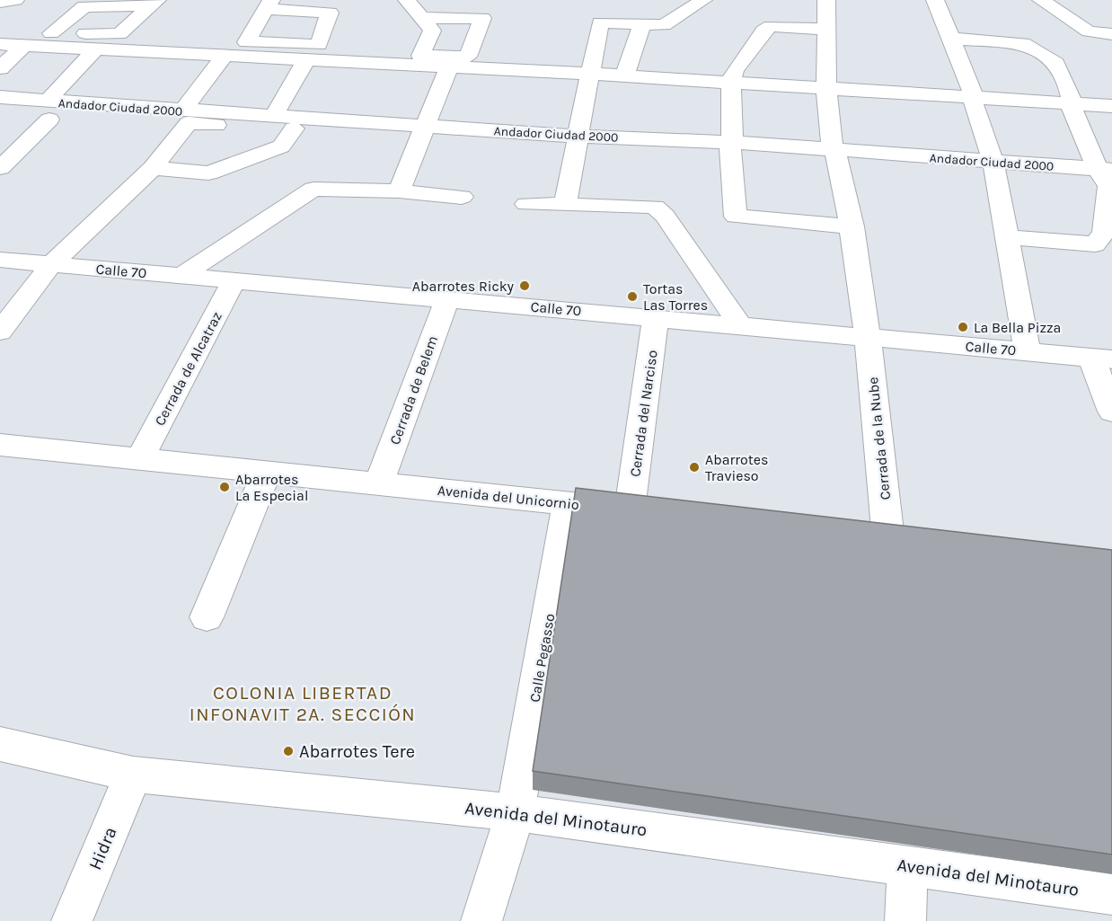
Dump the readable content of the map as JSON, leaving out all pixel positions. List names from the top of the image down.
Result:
{
  "streets": {
    "street": [
      "Andador Ciudad 2000",
      "Calle 70",
      "Cerrada de Alcatraz",
      "Cerrada de Belem",
      "Cerrada del Narciso",
      "Cerrada de la Nube",
      "Avenida del Unicornio",
      "Calle Pegasso",
      "Avenida del Minotauro",
      "Hidra"
    ]
  },
  "crossings": [
    ["Andador Ciudad 2000", "Cerrada de la Nube"],
    ["Calle 70", "Cerrada de Alcatraz"],
    ["Calle 70", "Cerrada de Belem"],
    ["Calle 70", "Cerrada del Narciso"],
    ["Calle 70", "Cerrada de la Nube"],
    ["Cerrada de Alcatraz", "Avenida del Unicornio"],
    ["Cerrada de Belem", "Avenida del Unicornio"],
    ["Cerrada del Narciso", "Avenida del Unicornio"],
    ["Avenida del Unicornio", "Calle Pegasso"],
    ["Calle Pegasso", "Avenida del Minotauro"],
    ["Avenida del Minotauro", "Hidra"]
  ],
  "districts": ["COLONIA LIBERTAD INFONAVIT 2A. SECCIÓN"],
  "places": [
    "Abarrotes Ricky",
    "Tortas Las Torres",
    "La Bella Pizza",
    "Abarrotes Travieso",
    "Abarrotes La Especial",
    "Abarrotes Tere"
  ]
}
